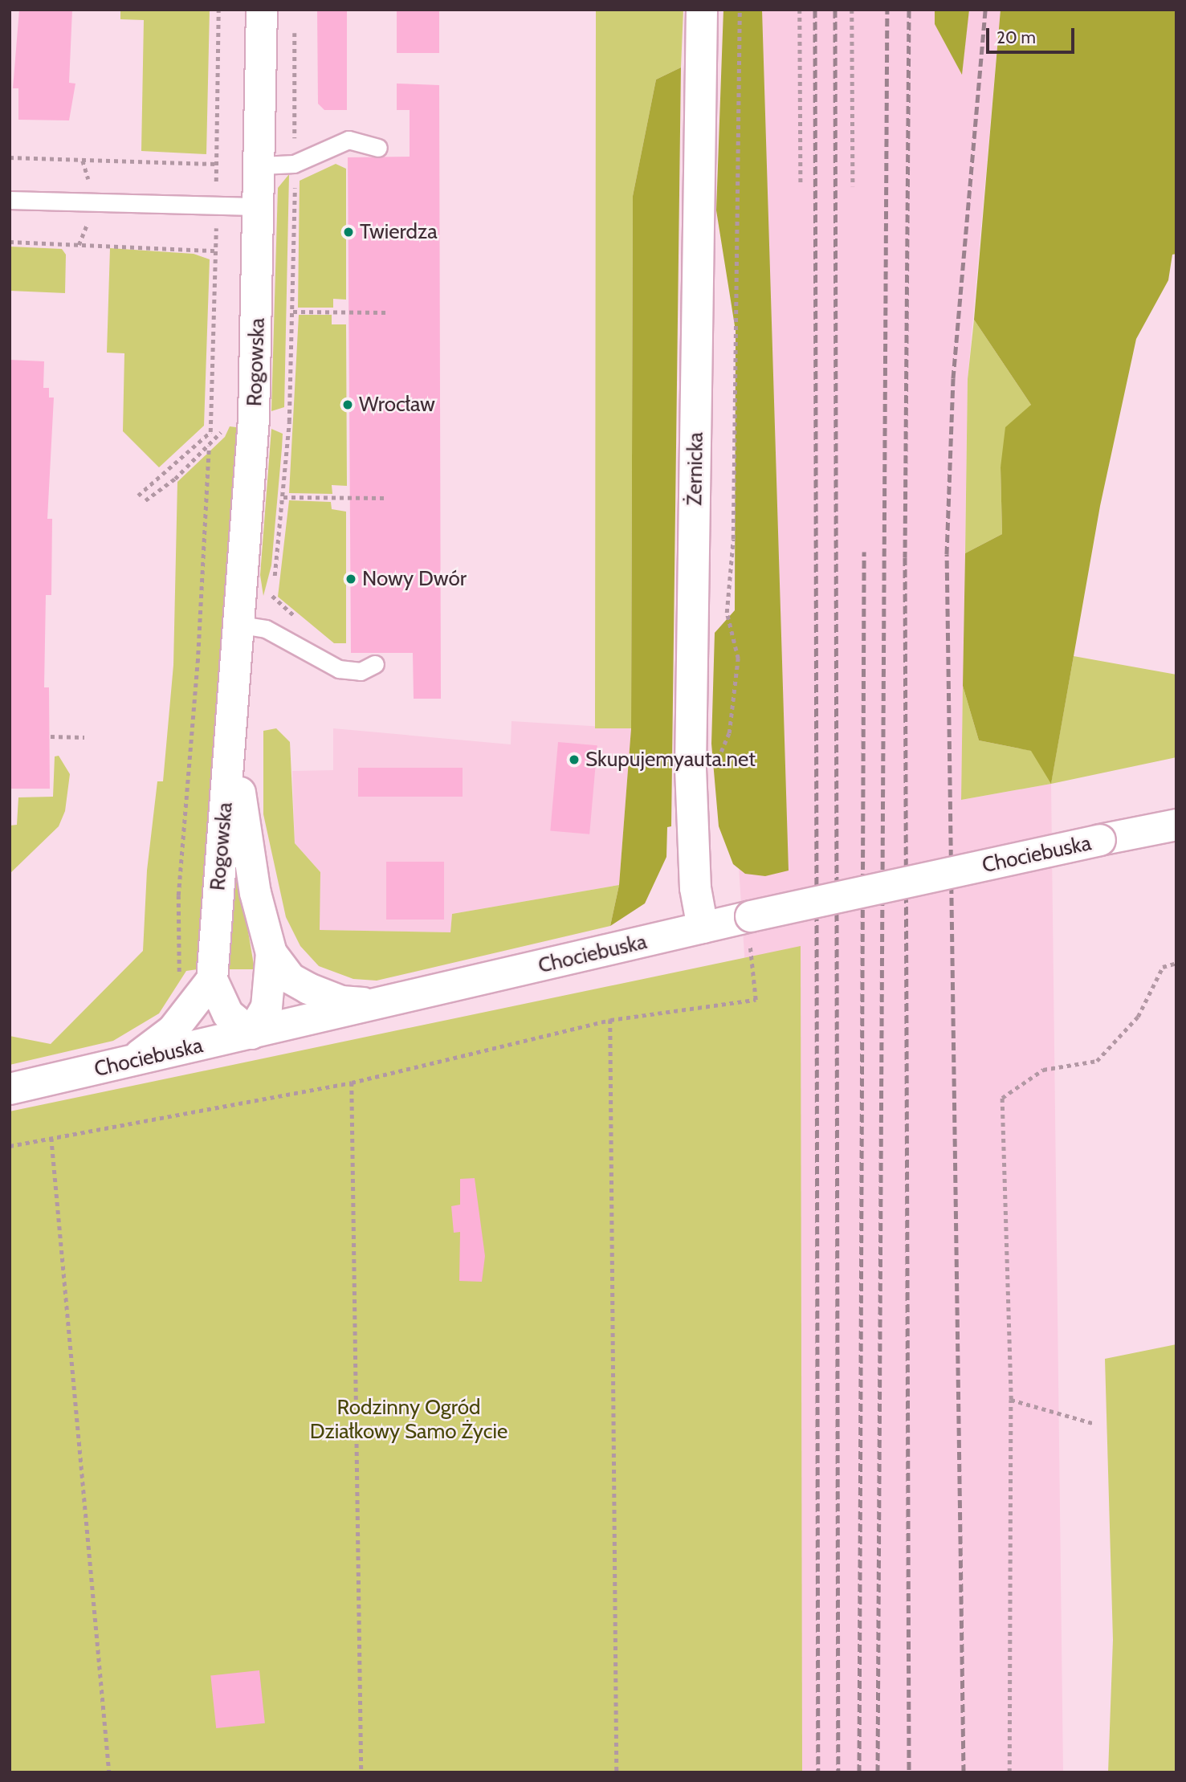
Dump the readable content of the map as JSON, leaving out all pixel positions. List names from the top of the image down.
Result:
{
  "streets": {
    "street": ["Rogowska", "Żernicka", "Chociebuska"]
  },
  "crossings": [
    ["Rogowska", "Chociebuska"],
    ["Żernicka", "Chociebuska"]
  ],
  "parks": ["Rodzinny Ogród Działkowy Samo Życie"],
  "places": [
    "Twierdza",
    "Wrocław",
    "Nowy Dwór",
    "Skupujemyauta.net"
  ],
  "scale_bar": "20 m"
}
